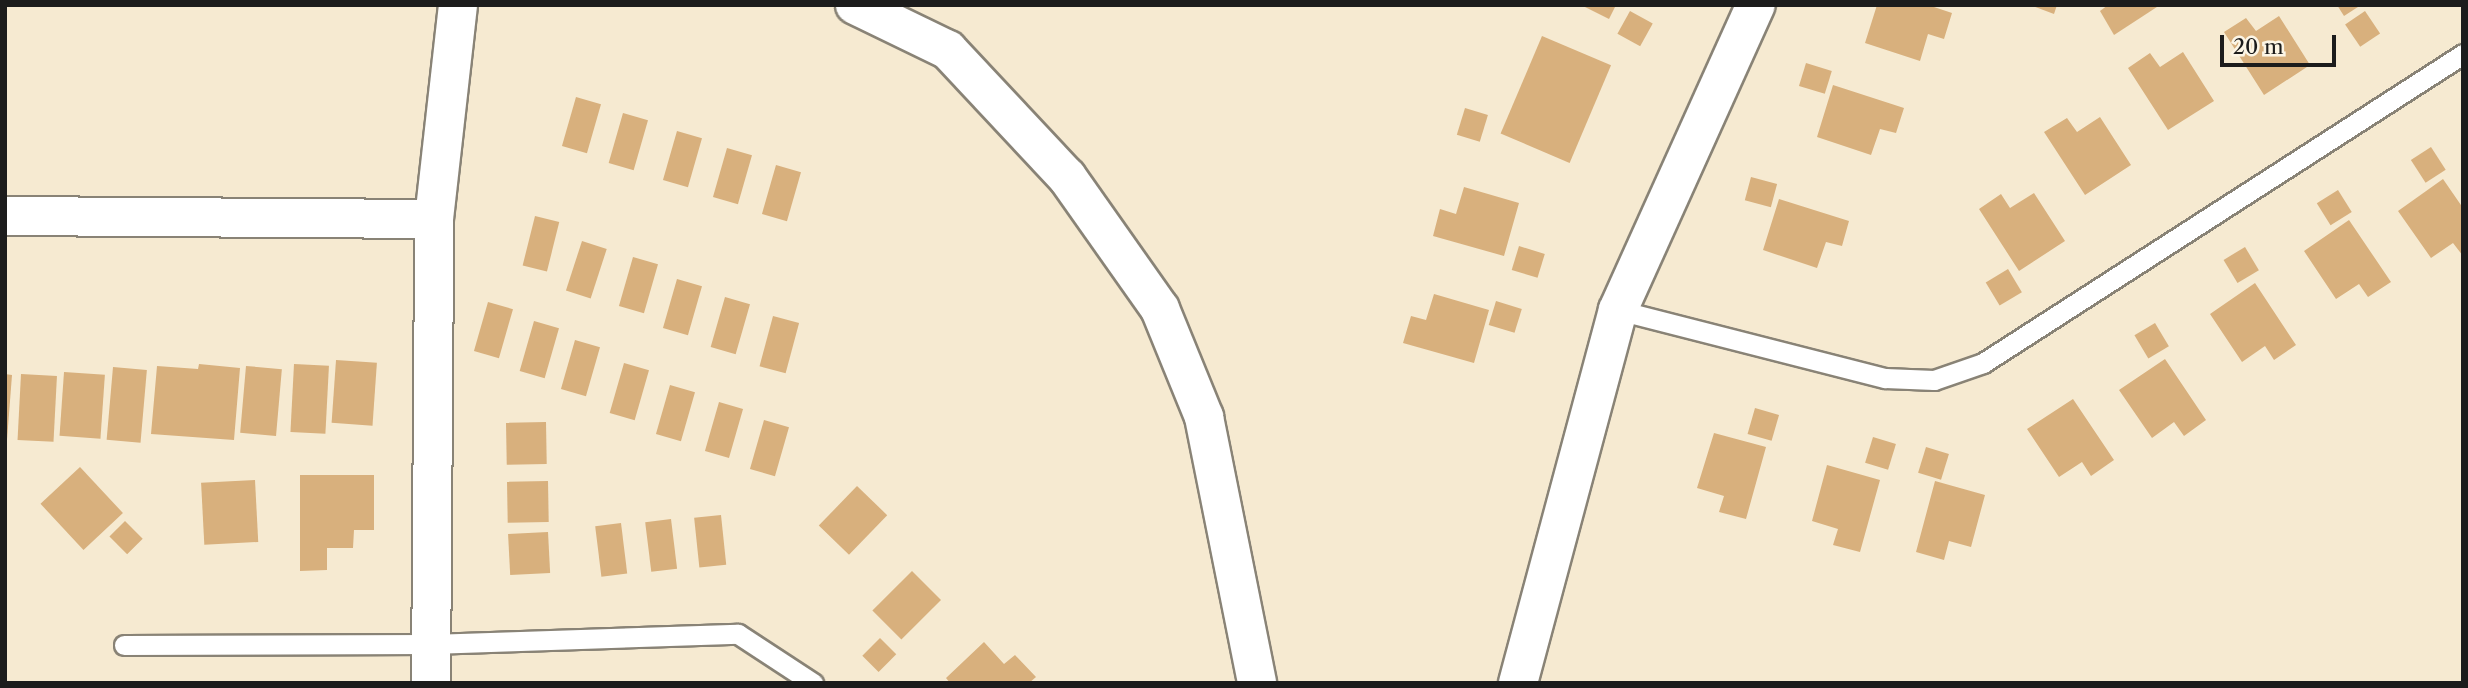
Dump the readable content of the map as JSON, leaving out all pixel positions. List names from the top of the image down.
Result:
{
  "scale_bar": "20 m"
}
